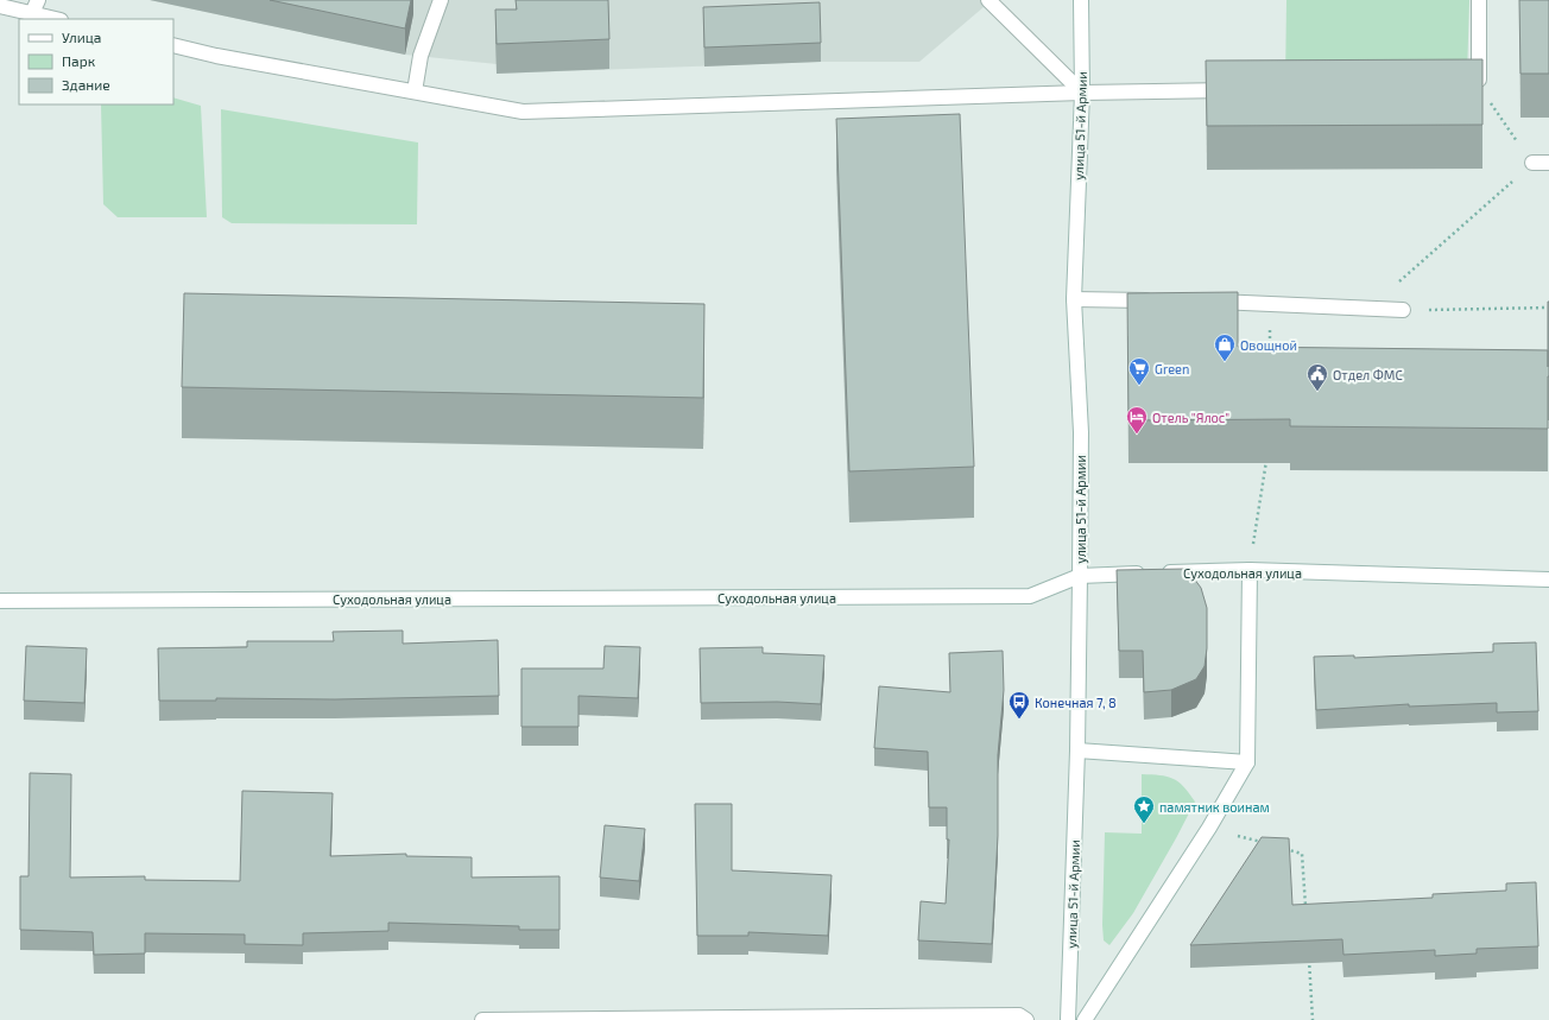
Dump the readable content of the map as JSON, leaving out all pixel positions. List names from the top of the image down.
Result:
{
  "streets": {
    "street": ["улица 51-й Армии", "Суходольная улица"]
  },
  "crossings": [
    ["улица 51-й Армии", "Суходольная улица"]
  ],
  "places": {
    "shop": ["Овощной"],
    "supermarket": ["Green"],
    "public building": ["Отдел ФМС"],
    "hotel": ["Отель \"Ялос\""],
    "bus stop": ["Конечная 7, 8"],
    "place": ["памятник воинам"]
  },
  "legend": ["Улица", "Парк", "Здание"]
}
